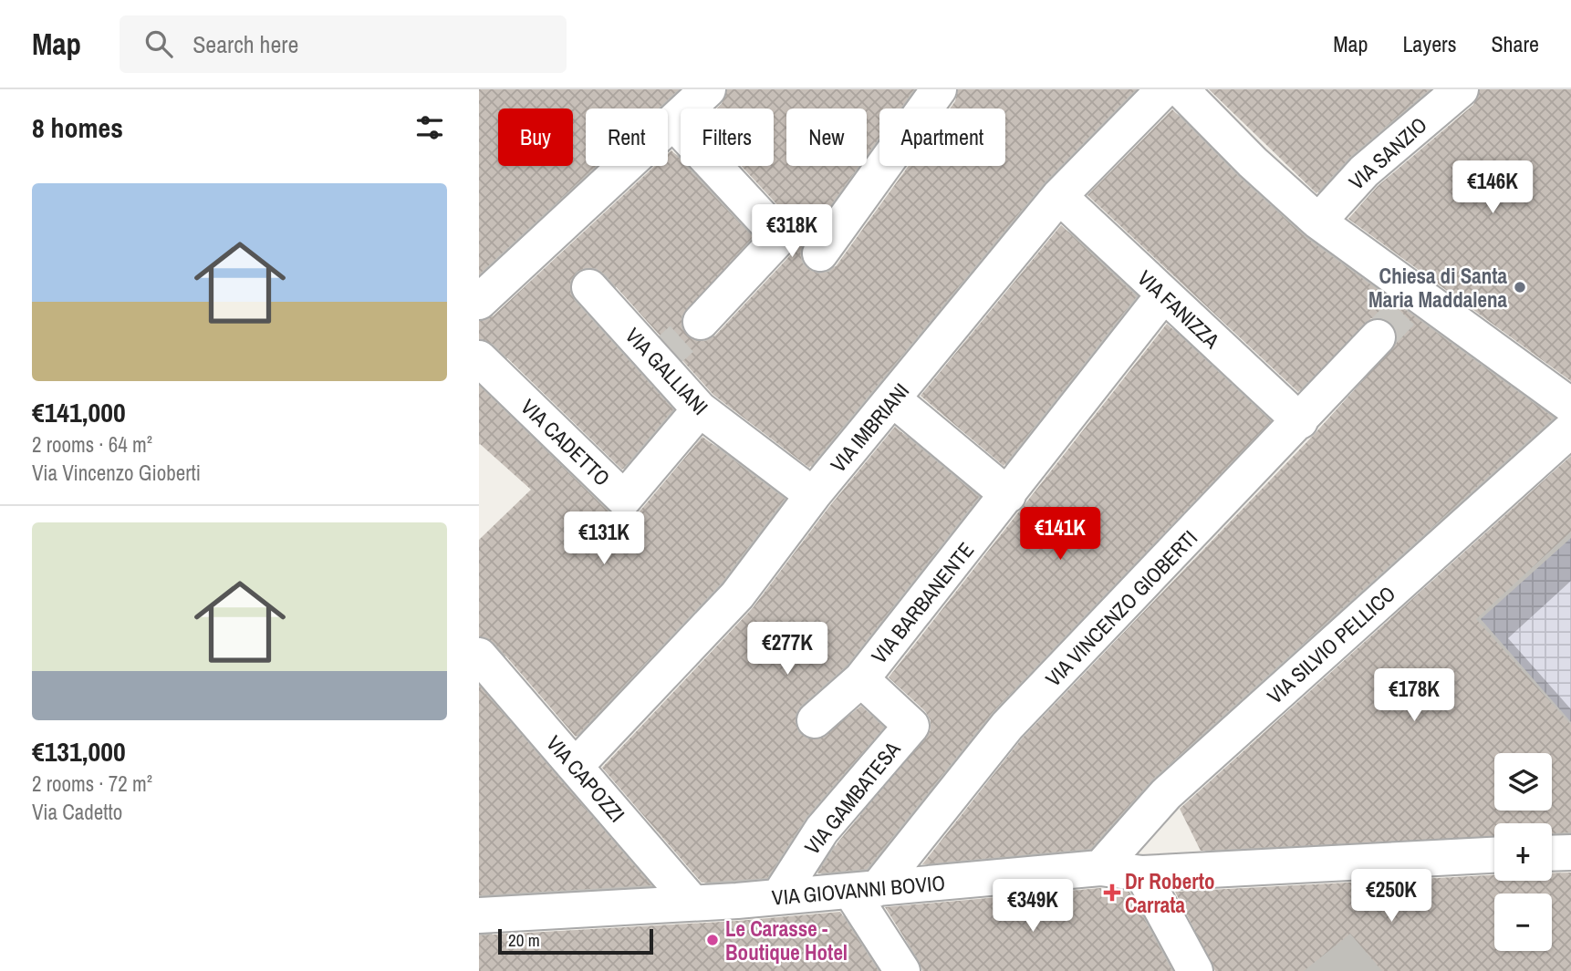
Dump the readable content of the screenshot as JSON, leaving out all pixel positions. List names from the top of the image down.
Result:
{
  "streets": {
    "street": [
      "VIA SANZIO",
      "VIA FANIZZA",
      "VIA GALLIANI",
      "VIA IMBRIANI",
      "VIA CADETTO",
      "VIA BARBANENTE",
      "VIA VINCENZO GIOBERTI",
      "VIA SILVIO PELLICO",
      "VIA CAPOZZI",
      "VIA GAMBATESA",
      "VIA GIOVANNI BOVIO"
    ]
  },
  "crossings": [
    ["VIA FANIZZA", "VIA IMBRIANI"],
    ["VIA FANIZZA", "VIA BARBANENTE"],
    ["VIA FANIZZA", "VIA VINCENZO GIOBERTI"],
    ["VIA GALLIANI", "VIA IMBRIANI"],
    ["VIA GALLIANI", "VIA CADETTO"],
    ["VIA IMBRIANI", "VIA CAPOZZI"],
    ["VIA BARBANENTE", "VIA GAMBATESA"],
    ["VIA VINCENZO GIOBERTI", "VIA GIOVANNI BOVIO"],
    ["VIA SILVIO PELLICO", "VIA GIOVANNI BOVIO"],
    ["VIA CAPOZZI", "VIA GIOVANNI BOVIO"],
    ["VIA GAMBATESA", "VIA GIOVANNI BOVIO"]
  ],
  "places": {
    "other": ["Chiesa di Santa Maria Maddalena", "Le Carasse - Boutique Hotel"],
    "health": ["Dr Roberto Carrata"]
  },
  "scale_bar": "20 m",
  "page": {
    "header": "Map",
    "search": "Search here",
    "nav": ["Map", "Layers", "Share"],
    "heading": "8 homes",
    "chip": [
      "Buy",
      "Rent",
      "Filters",
      "New",
      "Apartment"
    ],
    "price": [
      "€146K",
      "€318K",
      "€141K",
      "€131K",
      "€277K",
      "€178K",
      "€250K",
      "€349K"
    ],
    "list": [
      {
        "name": "€141,000",
        "note": "2 rooms · 64 m² · Via Vincenzo Gioberti"
      },
      {
        "name": "€131,000",
        "note": "2 rooms · 72 m² · Via Cadetto"
      }
    ],
    "map_buttons": ["+", "−"],
    "scale": "20 m"
  }
}
